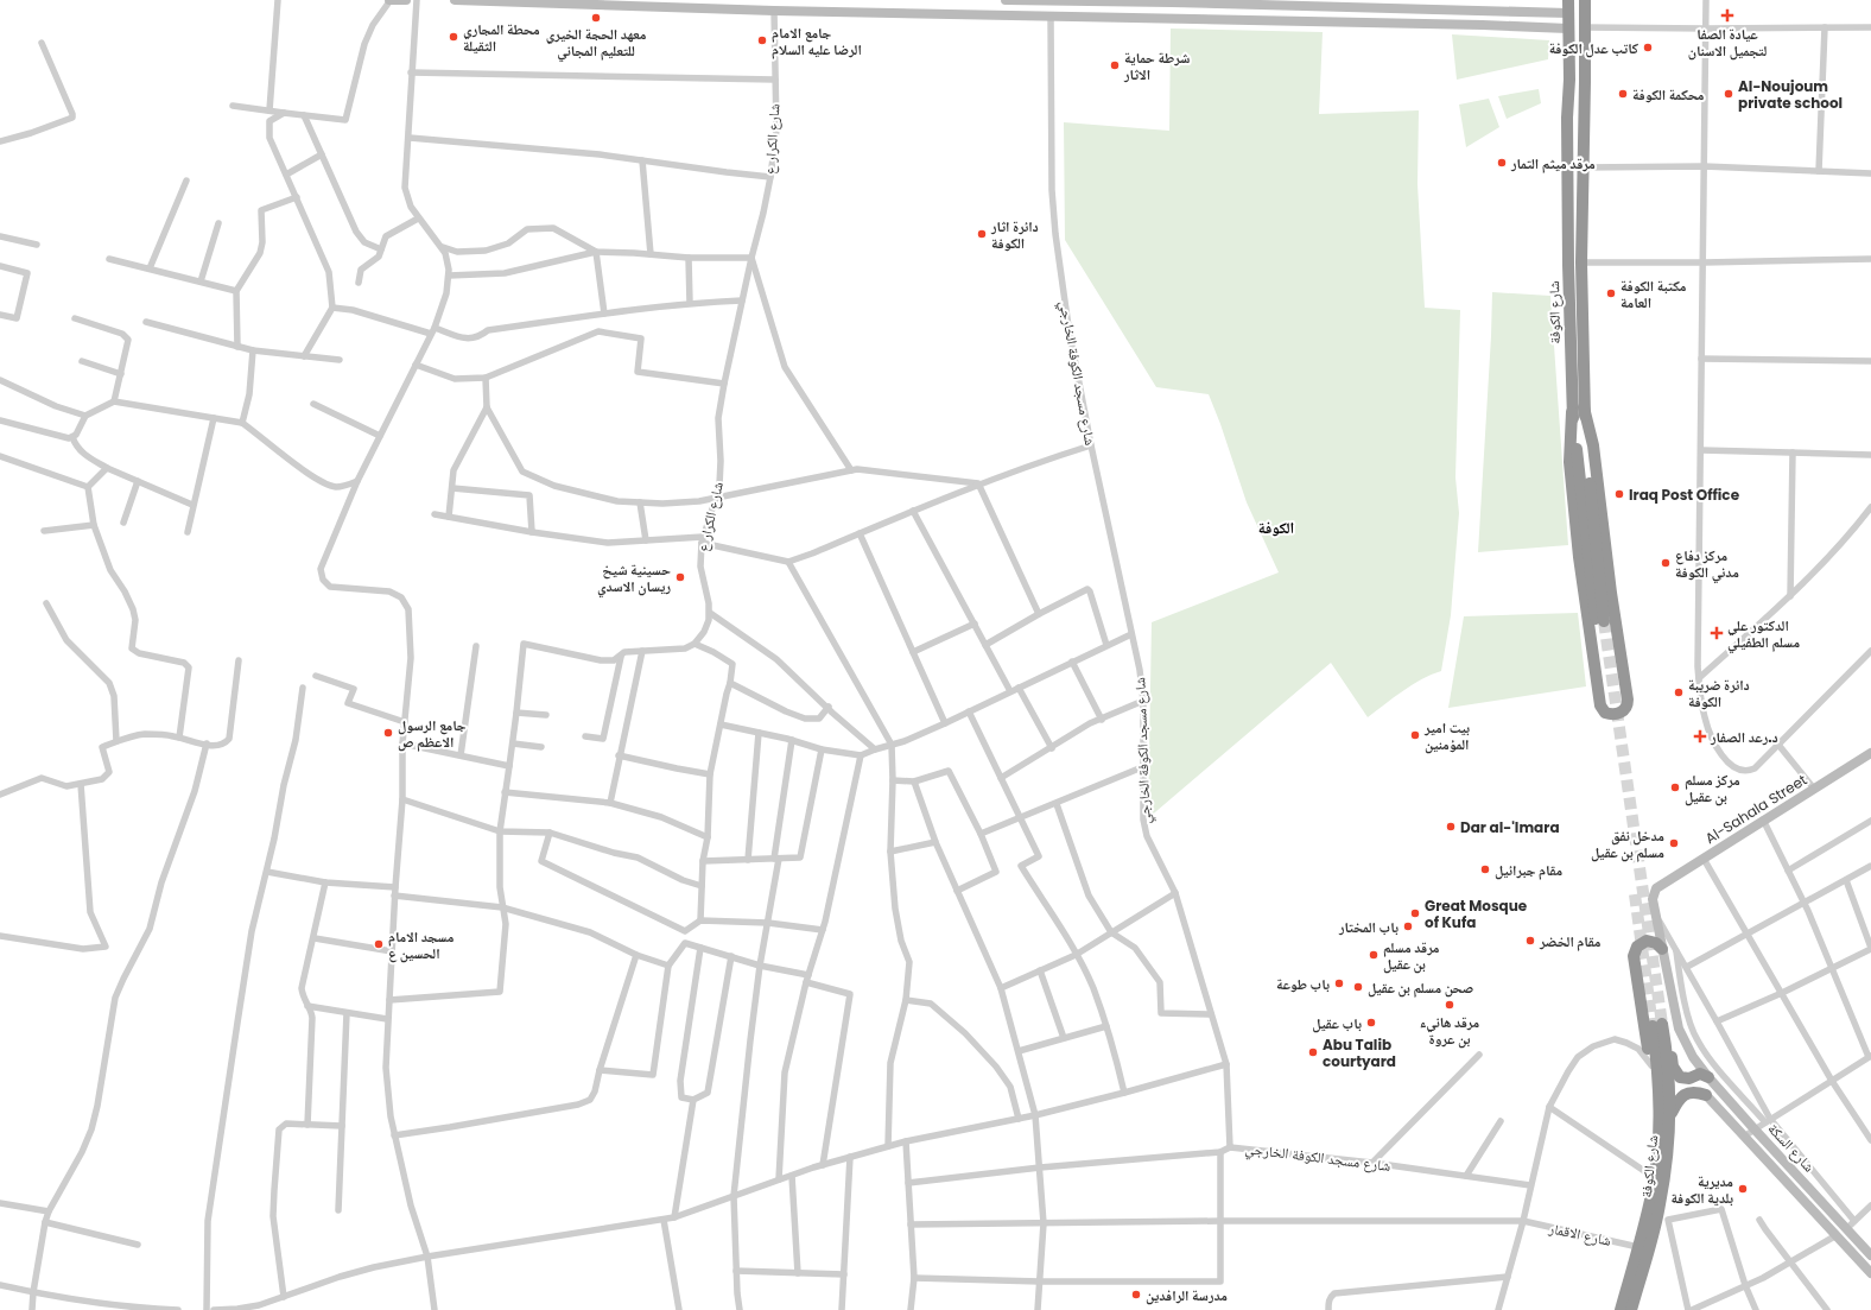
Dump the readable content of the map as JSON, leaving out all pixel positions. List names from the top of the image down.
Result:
{
  "streets": {
    "highway": ["شارع الكوفة"],
    "street": [
      "شارع الكرار ع",
      "شارع مسجد الكوفة الخارجي",
      "Al-Sahala Street",
      "شارع السكة",
      "شارع الاقمار"
    ]
  },
  "crossings": [
    ["شارع الكوفة", "شارع الاقمار"],
    ["Al-Sahala Street", "شارع السكة"]
  ],
  "districts": ["الكوفة"],
  "places": {
    "health": ["عيادة الصفا لتجميل الاسنان", "الدكتور علي مسلم الطفيلي", "د.رعد الصفار"],
    "other": [
      "معهد الحجة الخيري للتعليم المجاني",
      "محطة المجاري الثقيلة",
      "جامع الامام الرضا عليه السلام",
      "كاتب عدل الكوفة",
      "شرطة حماية الاثار",
      "محكمة الكوفة",
      "Al-Noujoum private school",
      "مرقد ميثم التمار",
      "دائرة اثار الكوفة",
      "مكتبة الكوفة العامة",
      "Iraq Post Office",
      "مركز دفاع مدني الكوفة",
      "حسينية شيخ ريسان الاسدي",
      "دائرة ضريبة الكوفة",
      "جامع الرسول الاعظم ص",
      "بيت امير المؤمنين",
      "مركز مسلم بن عقيل",
      "Dar al-'Imara",
      "مدخل نفق مسلم بن عقيل",
      "مقام جبرائيل",
      "Great Mosque of Kufa",
      "باب المختار",
      "مقام الخضر",
      "مسجد الامام الحسين ع",
      "مرقد مسلم بن عقيل",
      "باب طوعة",
      "صحن مسلم بن عقيل",
      "مرقد هانيء بن عروة",
      "باب عقيل",
      "Abu Talib courtyard",
      "مديرية بلدية الكوفة",
      "مدرسة الرافدين"
    ]
  }
}
